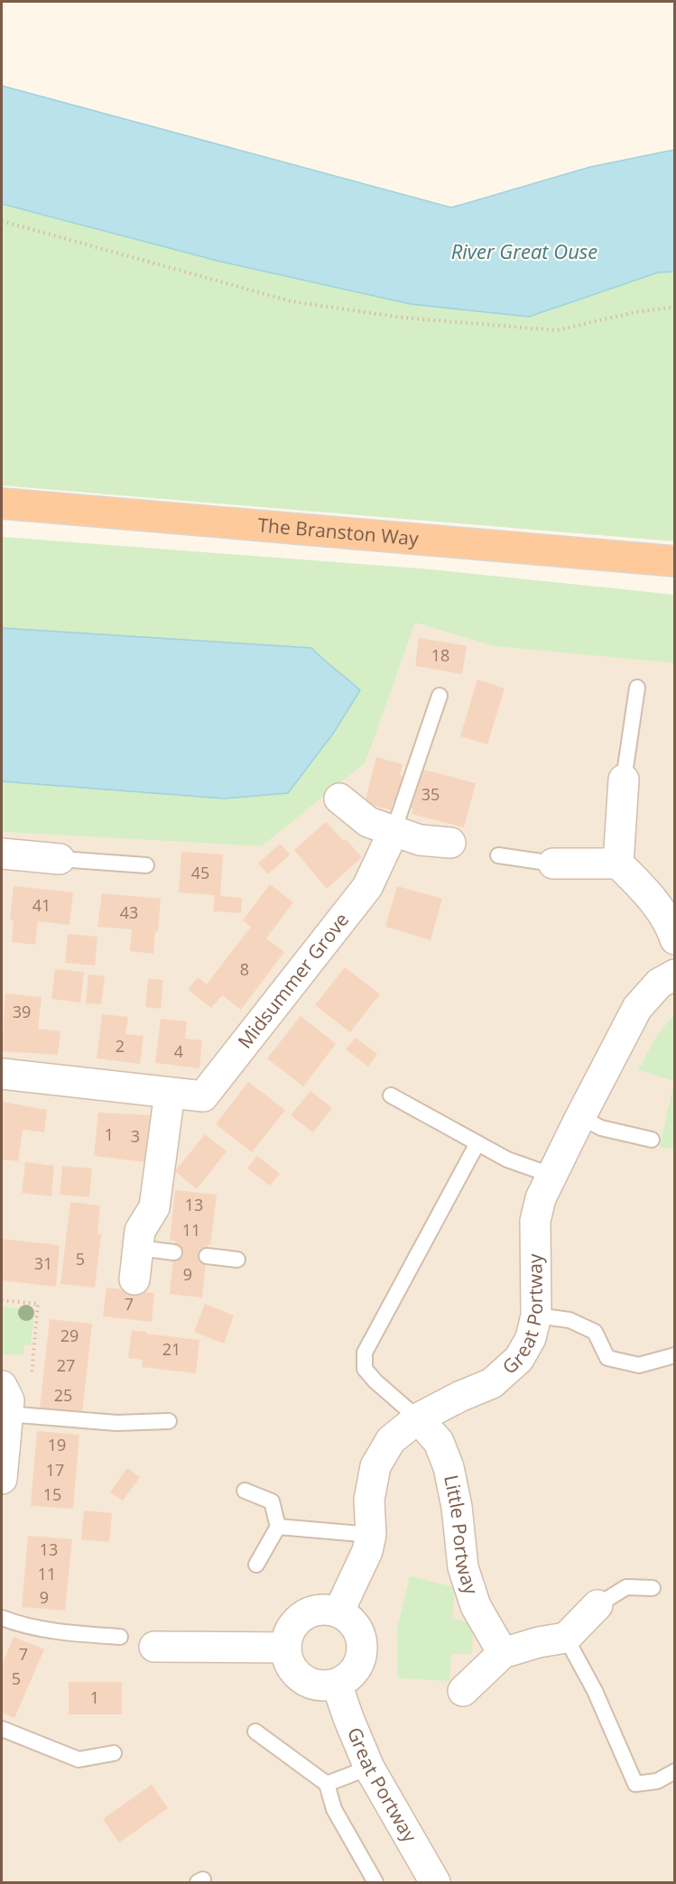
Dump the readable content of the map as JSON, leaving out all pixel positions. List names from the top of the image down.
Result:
{
  "streets": {
    "highway": ["The Branston Way"],
    "street": ["Midsummer Grove", "Great Portway", "Little Portway"]
  },
  "crossings": [
    ["Great Portway", "Little Portway"]
  ],
  "water": ["River Great Ouse"],
  "house_numbers": [
    "18",
    "35",
    "45",
    "41",
    "43",
    "8",
    "39",
    "2",
    "4",
    "1",
    "3",
    "13",
    "11",
    "5",
    "31",
    "9",
    "7",
    "29",
    "21",
    "27",
    "25",
    "19",
    "17",
    "15",
    "13",
    "11",
    "9",
    "7",
    "5",
    "1"
  ]
}
